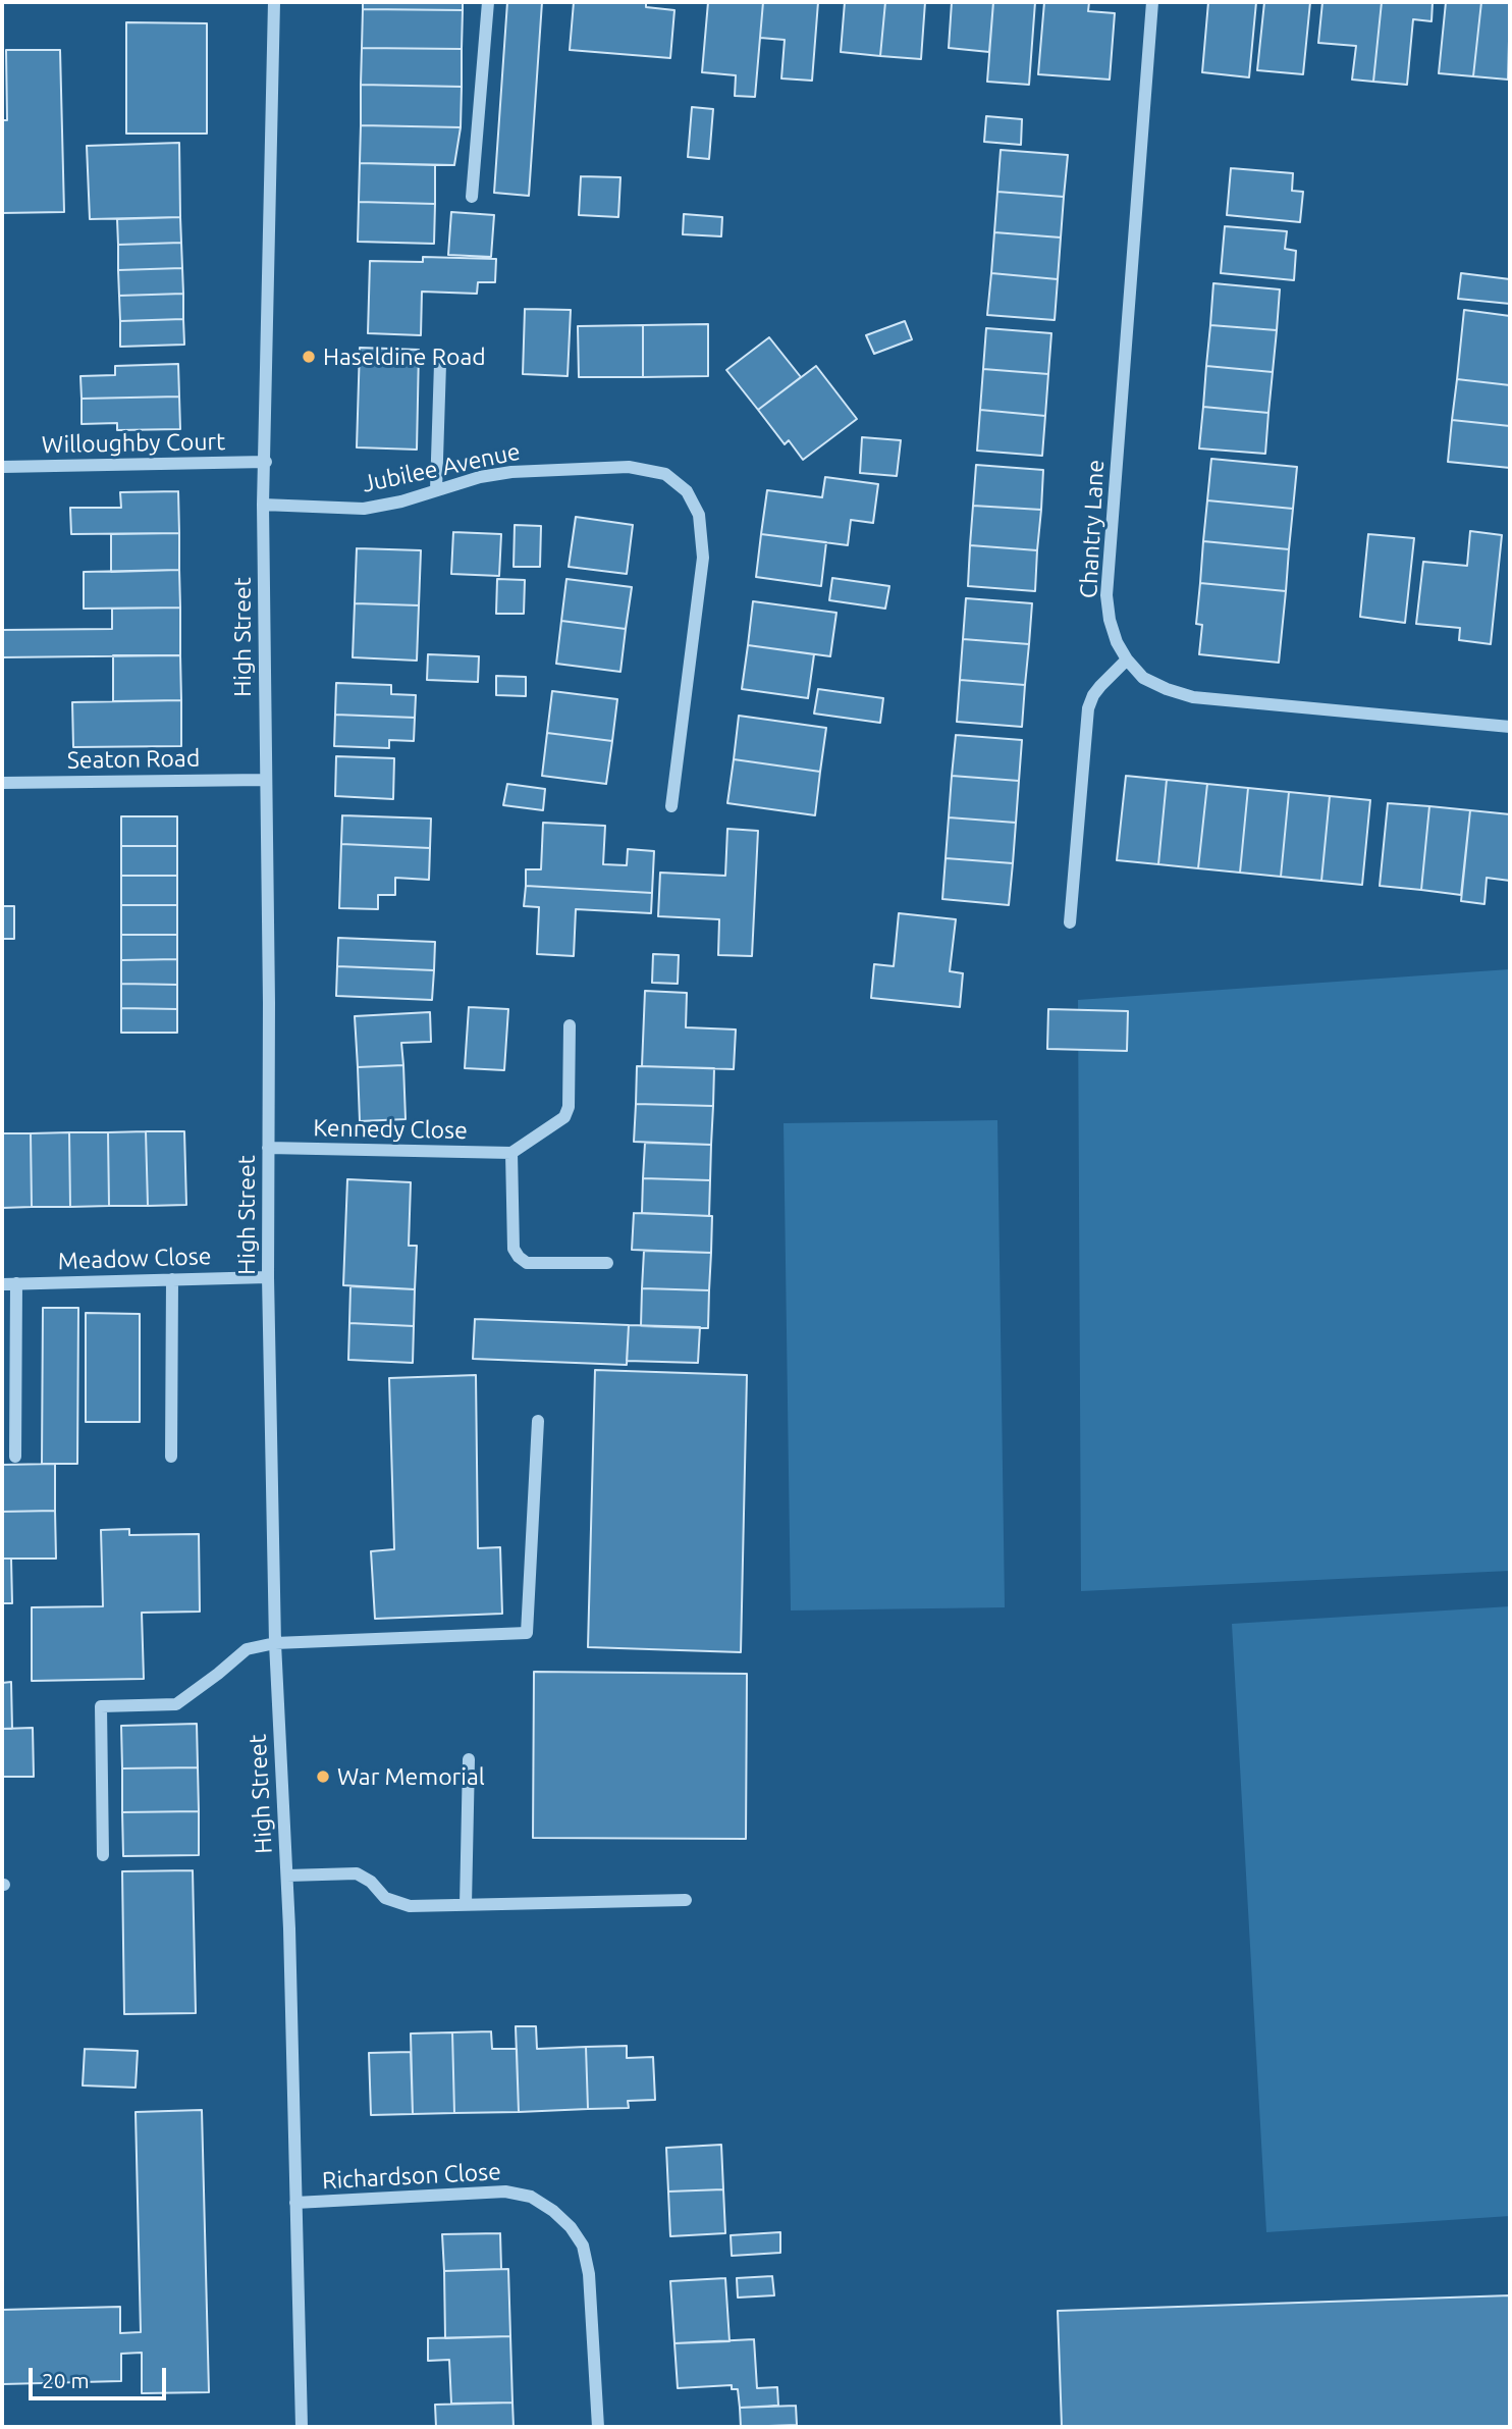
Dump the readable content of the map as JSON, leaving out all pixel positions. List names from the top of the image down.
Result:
{
  "streets": {
    "street": [
      "Willoughby Court",
      "Jubilee Avenue",
      "Chantry Lane",
      "High Street",
      "Seaton Road",
      "Kennedy Close",
      "Meadow Close",
      "Richardson Close"
    ]
  },
  "crossings": [
    ["Willoughby Court", "High Street"],
    ["Jubilee Avenue", "High Street"],
    ["High Street", "Seaton Road"],
    ["High Street", "Kennedy Close"],
    ["High Street", "Meadow Close"],
    ["High Street", "Richardson Close"]
  ],
  "places": ["Haseldine Road", "War Memorial"],
  "scale_bar": "20 m"
}
